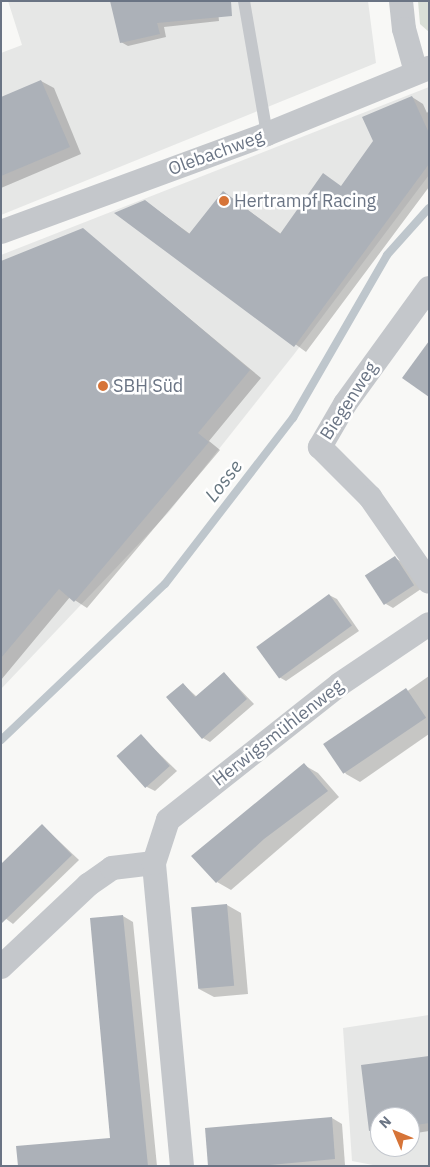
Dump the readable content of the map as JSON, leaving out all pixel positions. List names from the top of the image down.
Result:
{
  "streets": {
    "street": ["Olebachweg", "Biegenweg", "Herwigsmühlenweg"]
  },
  "water": ["Losse"],
  "places": ["Hertrampf Racing", "SBH Süd"],
  "north": "top left"
}
